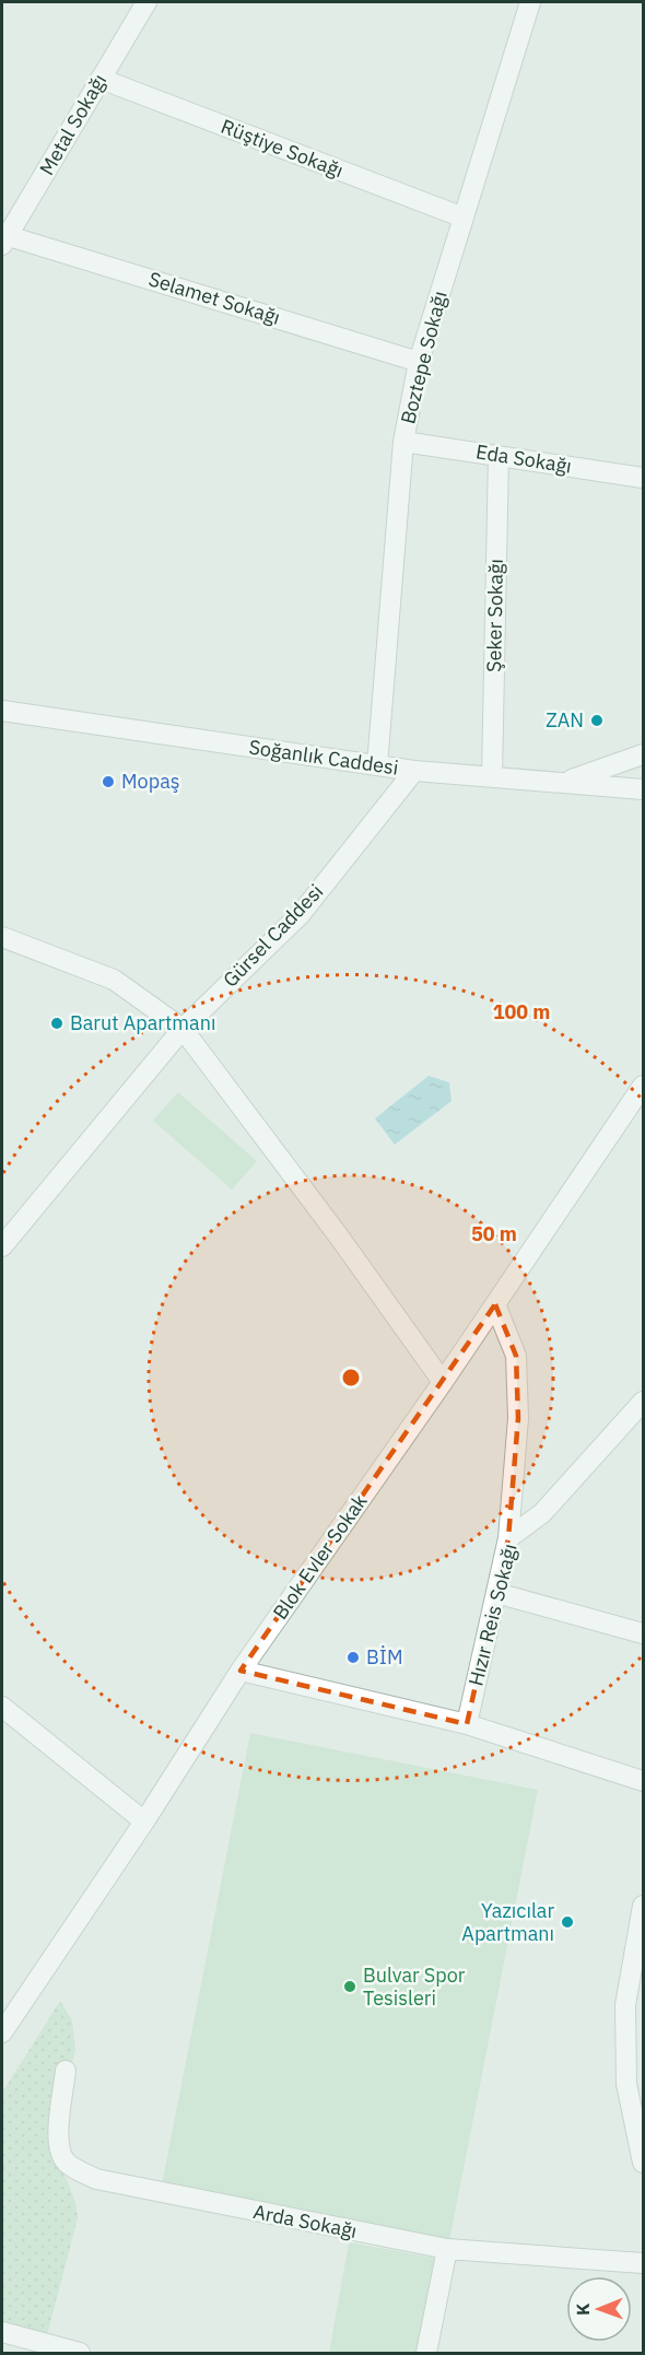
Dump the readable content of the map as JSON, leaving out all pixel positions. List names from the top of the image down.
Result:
{
  "streets": {
    "street": [
      "Metal Sokağı",
      "Rüştiye Sokağı",
      "Selamet Sokağı",
      "Boztepe Sokağı",
      "Eda Sokağı",
      "Şeker Sokağı",
      "Soğanlık Caddesi",
      "Gürsel Caddesi",
      "Blok Evler Sokak",
      "Hızır Reis Sokağı",
      "Arda Sokağı"
    ]
  },
  "crossings": [
    ["Metal Sokağı", "Rüştiye Sokağı"],
    ["Metal Sokağı", "Selamet Sokağı"],
    ["Rüştiye Sokağı", "Boztepe Sokağı"],
    ["Selamet Sokağı", "Boztepe Sokağı"],
    ["Boztepe Sokağı", "Eda Sokağı"],
    ["Boztepe Sokağı", "Soğanlık Caddesi"],
    ["Eda Sokağı", "Şeker Sokağı"],
    ["Şeker Sokağı", "Soğanlık Caddesi"],
    ["Soğanlık Caddesi", "Gürsel Caddesi"]
  ],
  "places": [
    "ZAN",
    "Mopaş",
    "Barut Apartmanı",
    "BİM",
    "Yazıcılar Apartmanı",
    "Bulvar Spor Tesisleri"
  ],
  "north": "left",
  "rings": ["100 m", "50 m"]
}
